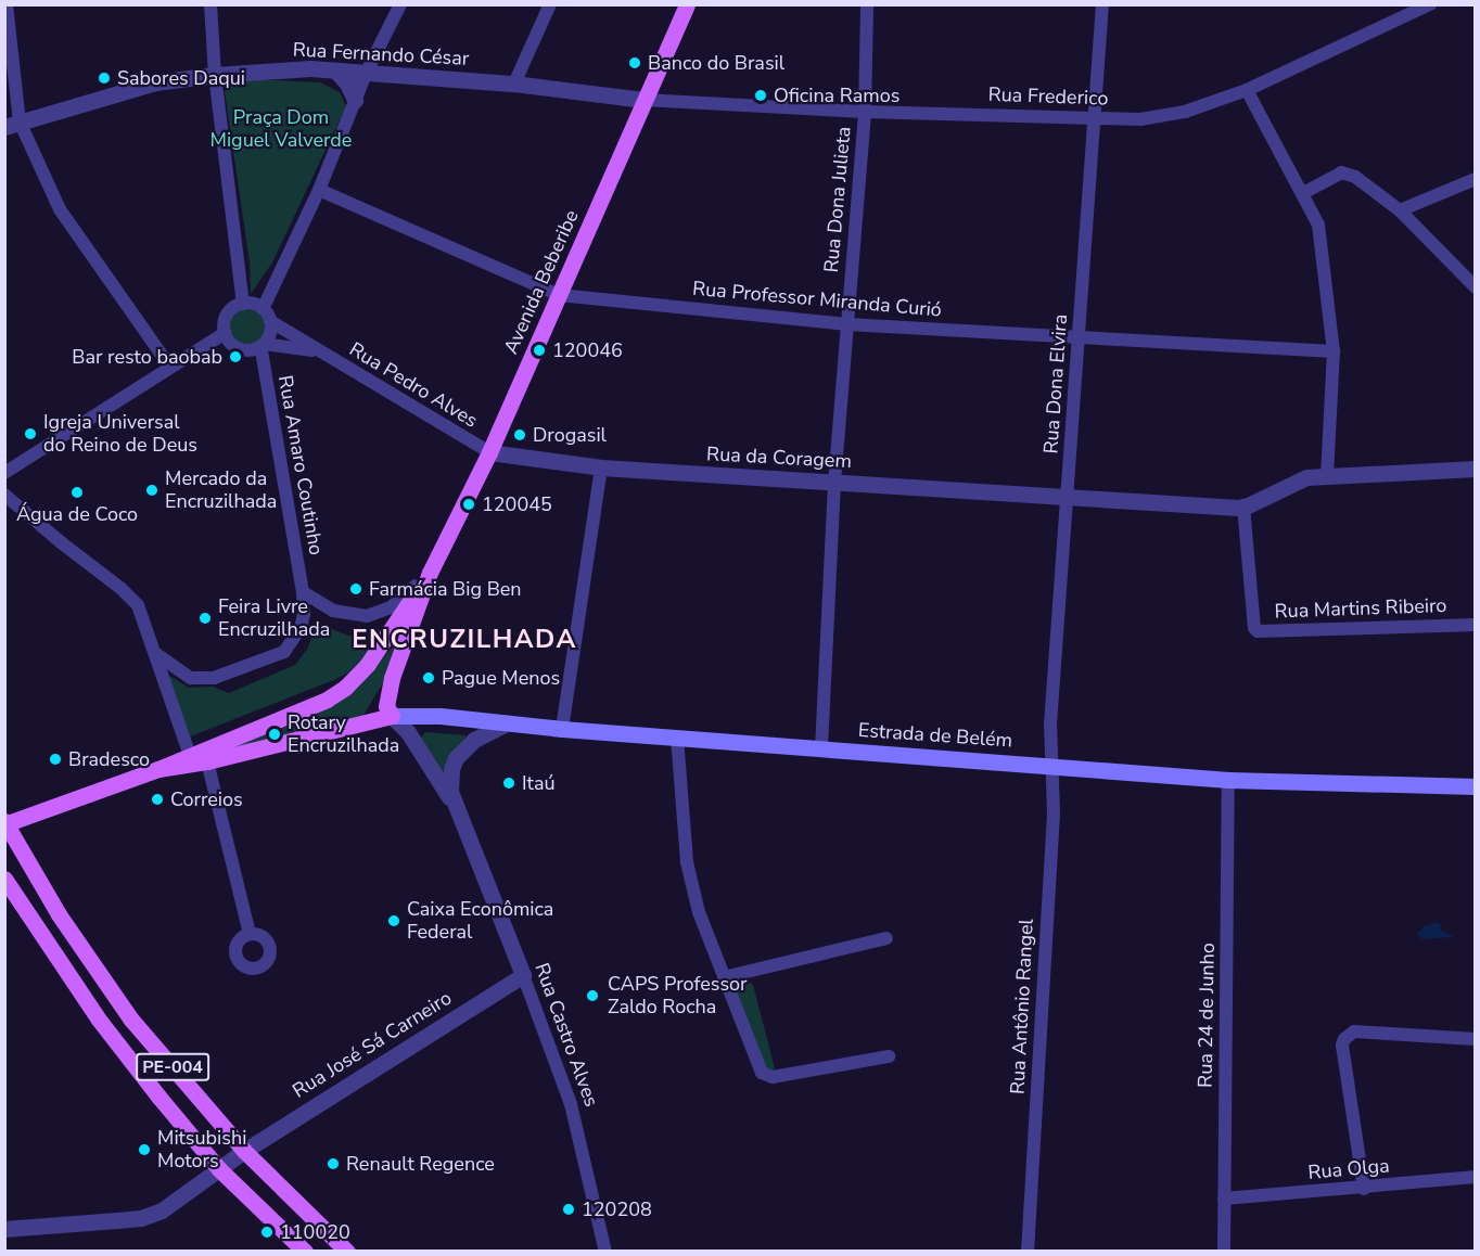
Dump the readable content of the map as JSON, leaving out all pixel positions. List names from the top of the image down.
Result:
{
  "streets": {
    "main road": ["Avenida Beberibe", "Estrada de Belém", "PE-004"],
    "street": [
      "Rua Fernando César",
      "Rua Frederico",
      "Rua Dona Julieta",
      "Rua Professor Miranda Curió",
      "Rua Dona Elvira",
      "Rua Pedro Alves",
      "Rua da Coragem",
      "Rua Amaro Coutinho",
      "Rua Martins Ribeiro",
      "Rua Antônio Rangel",
      "Rua 24 de Junho",
      "Rua Castro Alves",
      "Rua José Sá Carneiro",
      "Rua Olga"
    ]
  },
  "crossings": [
    ["Rua Fernando César", "Rua Frederico"],
    ["Rua Fernando César", "Avenida Beberibe"],
    ["Rua Frederico", "Rua Dona Julieta"],
    ["Rua Frederico", "Avenida Beberibe"],
    ["Rua Frederico", "Rua Dona Elvira"],
    ["Rua Dona Julieta", "Rua Professor Miranda Curió"],
    ["Rua Dona Julieta", "Rua da Coragem"],
    ["Rua Dona Julieta", "Estrada de Belém"],
    ["Avenida Beberibe", "Rua Professor Miranda Curió"],
    ["Avenida Beberibe", "Rua Pedro Alves"],
    ["Avenida Beberibe", "Rua da Coragem"],
    ["Avenida Beberibe", "Estrada de Belém"],
    ["Avenida Beberibe", "Rua Castro Alves"],
    ["Rua Professor Miranda Curió", "Rua Dona Elvira"],
    ["Rua Dona Elvira", "Rua da Coragem"],
    ["Rua Dona Elvira", "Estrada de Belém"],
    ["Rua Dona Elvira", "Rua Antônio Rangel"],
    ["Rua Pedro Alves", "Rua da Coragem"],
    ["Rua Pedro Alves", "Rua Amaro Coutinho"],
    ["Rua da Coragem", "Rua Martins Ribeiro"],
    ["Estrada de Belém", "Rua Antônio Rangel"],
    ["Estrada de Belém", "Rua 24 de Junho"],
    ["Estrada de Belém", "Rua Castro Alves"],
    ["Rua 24 de Junho", "Rua Olga"],
    ["Rua Castro Alves", "Rua José Sá Carneiro"],
    ["Rua José Sá Carneiro", "PE-004"]
  ],
  "districts": ["ENCRUZILHADA"],
  "parks": ["Praça Dom Miguel Valverde"],
  "places": [
    "Banco do Brasil",
    "Sabores Daqui",
    "Oficina Ramos",
    "120046",
    "Bar resto baobab",
    "Igreja Universal do Reino de Deus",
    "Drogasil",
    "Mercado da Encruzilhada",
    "Água de Coco",
    "120045",
    "Farmácia Big Ben",
    "Feira Livre Encruzilhada",
    "Pague Menos",
    "Rotary Encruzilhada",
    "Bradesco",
    "Itaú",
    "Correios",
    "Caixa Econômica Federal",
    "CAPS Professor Zaldo Rocha",
    "Mitsubishi Motors",
    "Renault Regence",
    "120208",
    "110020"
  ]
}
